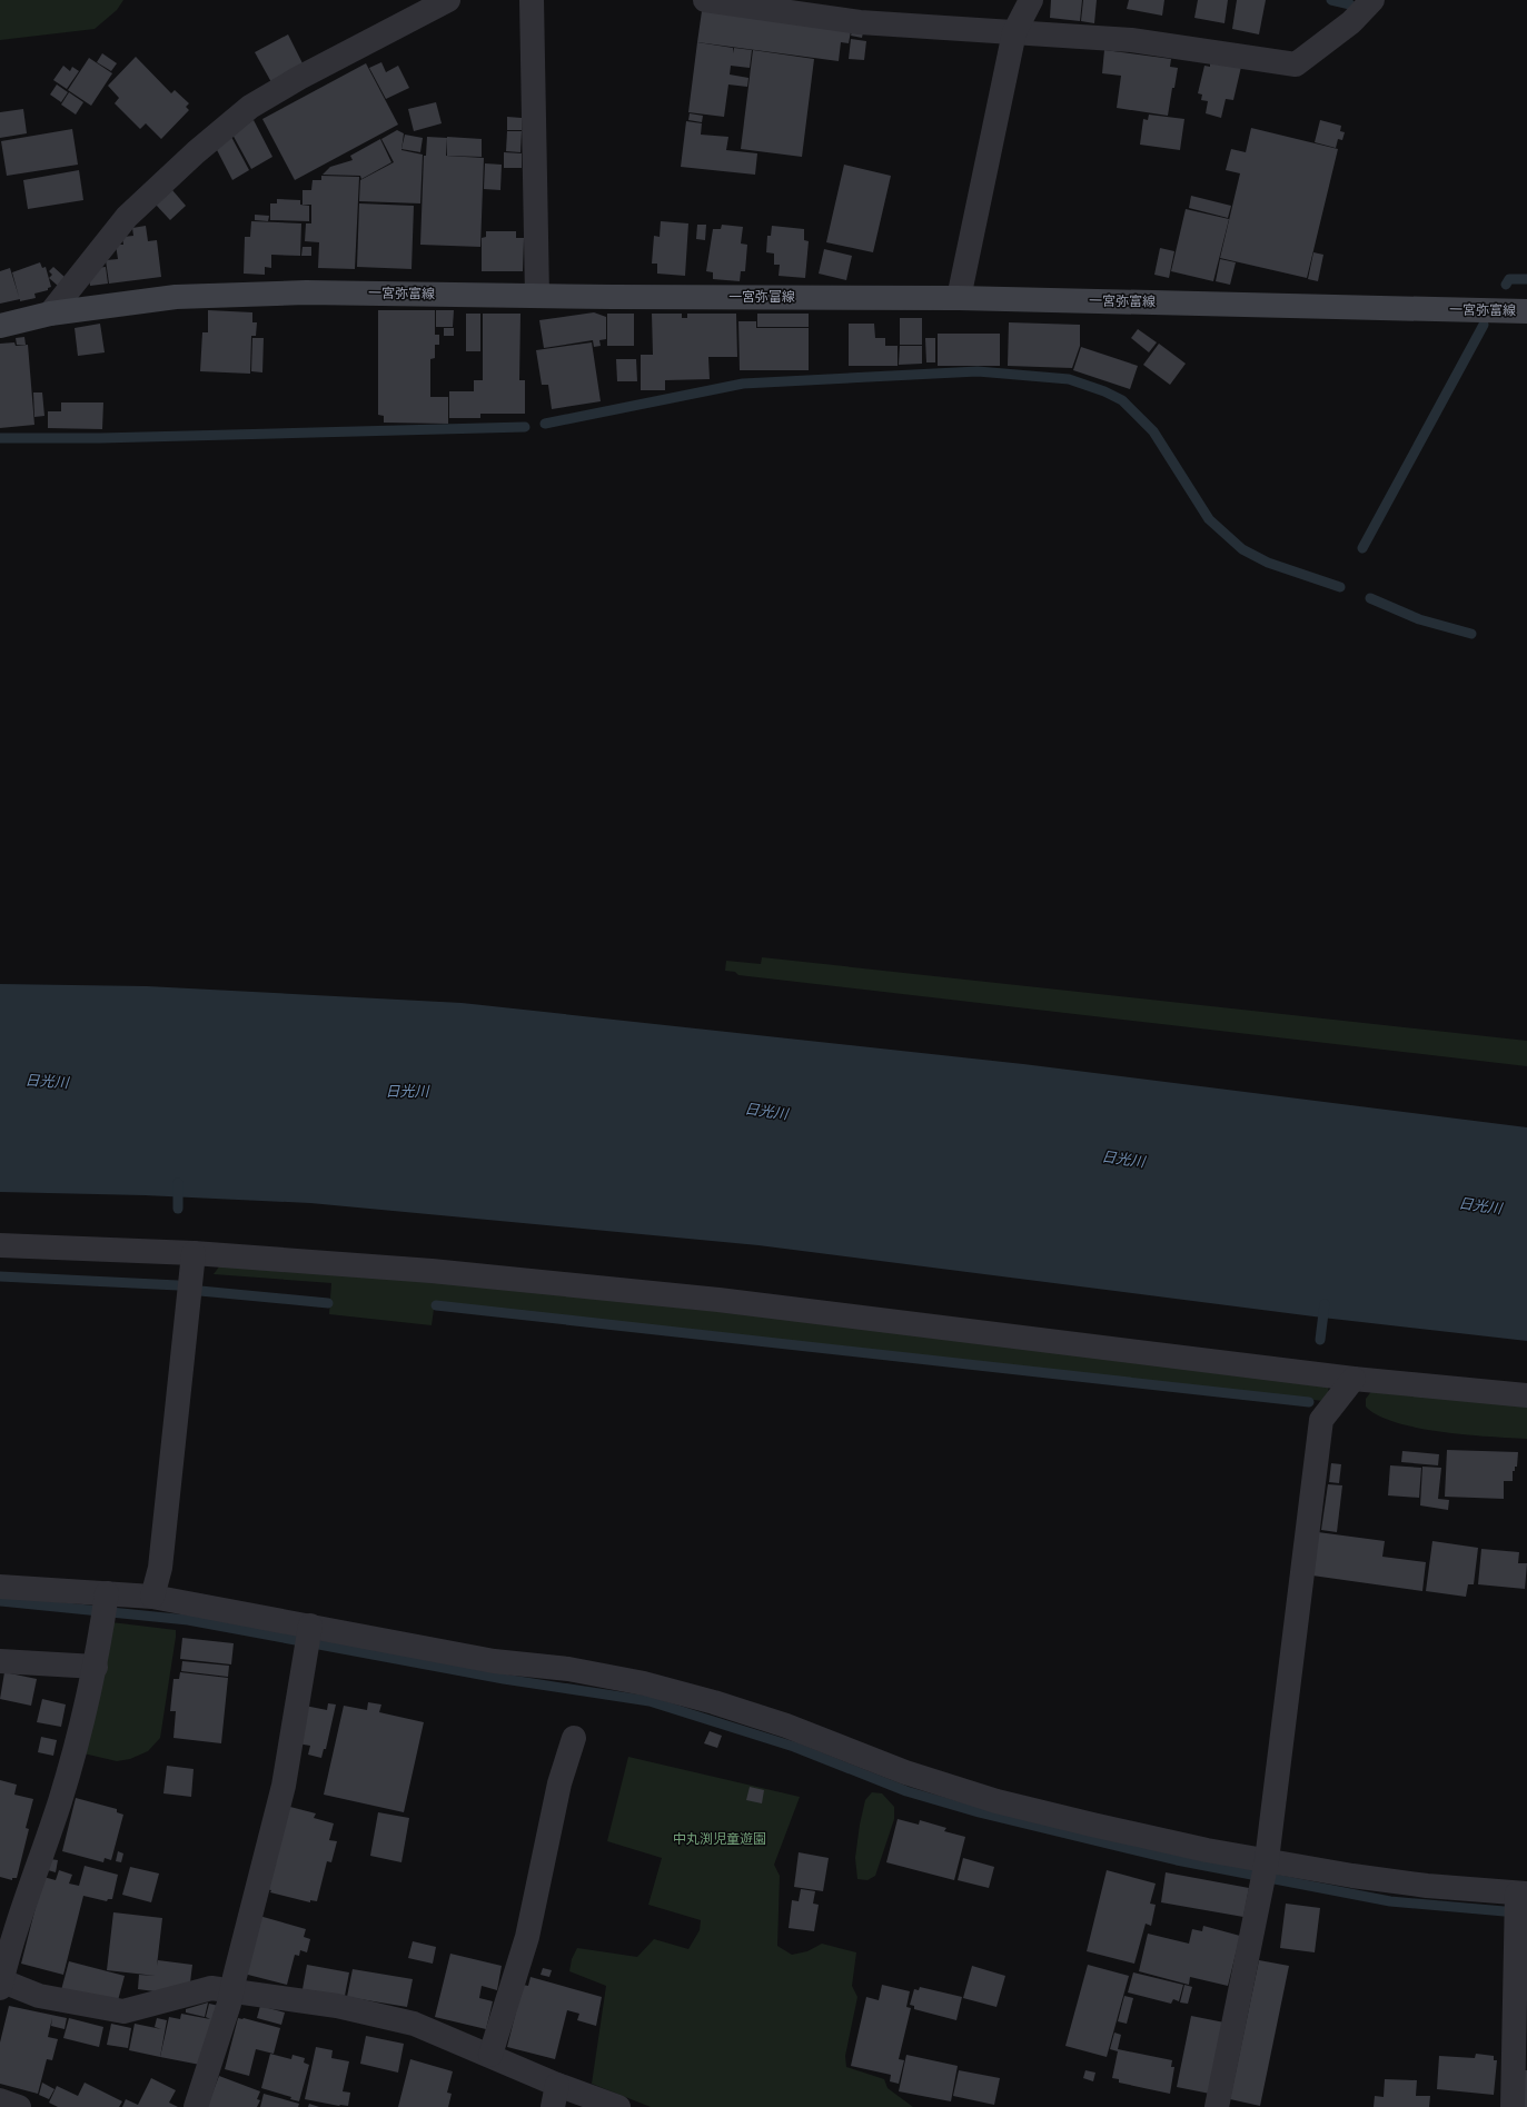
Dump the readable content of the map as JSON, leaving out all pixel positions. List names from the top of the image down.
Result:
{
  "streets": {
    "main road": ["一宮弥富線"]
  },
  "water": ["日光川"],
  "parks": ["中丸渕児童遊園"]
}
